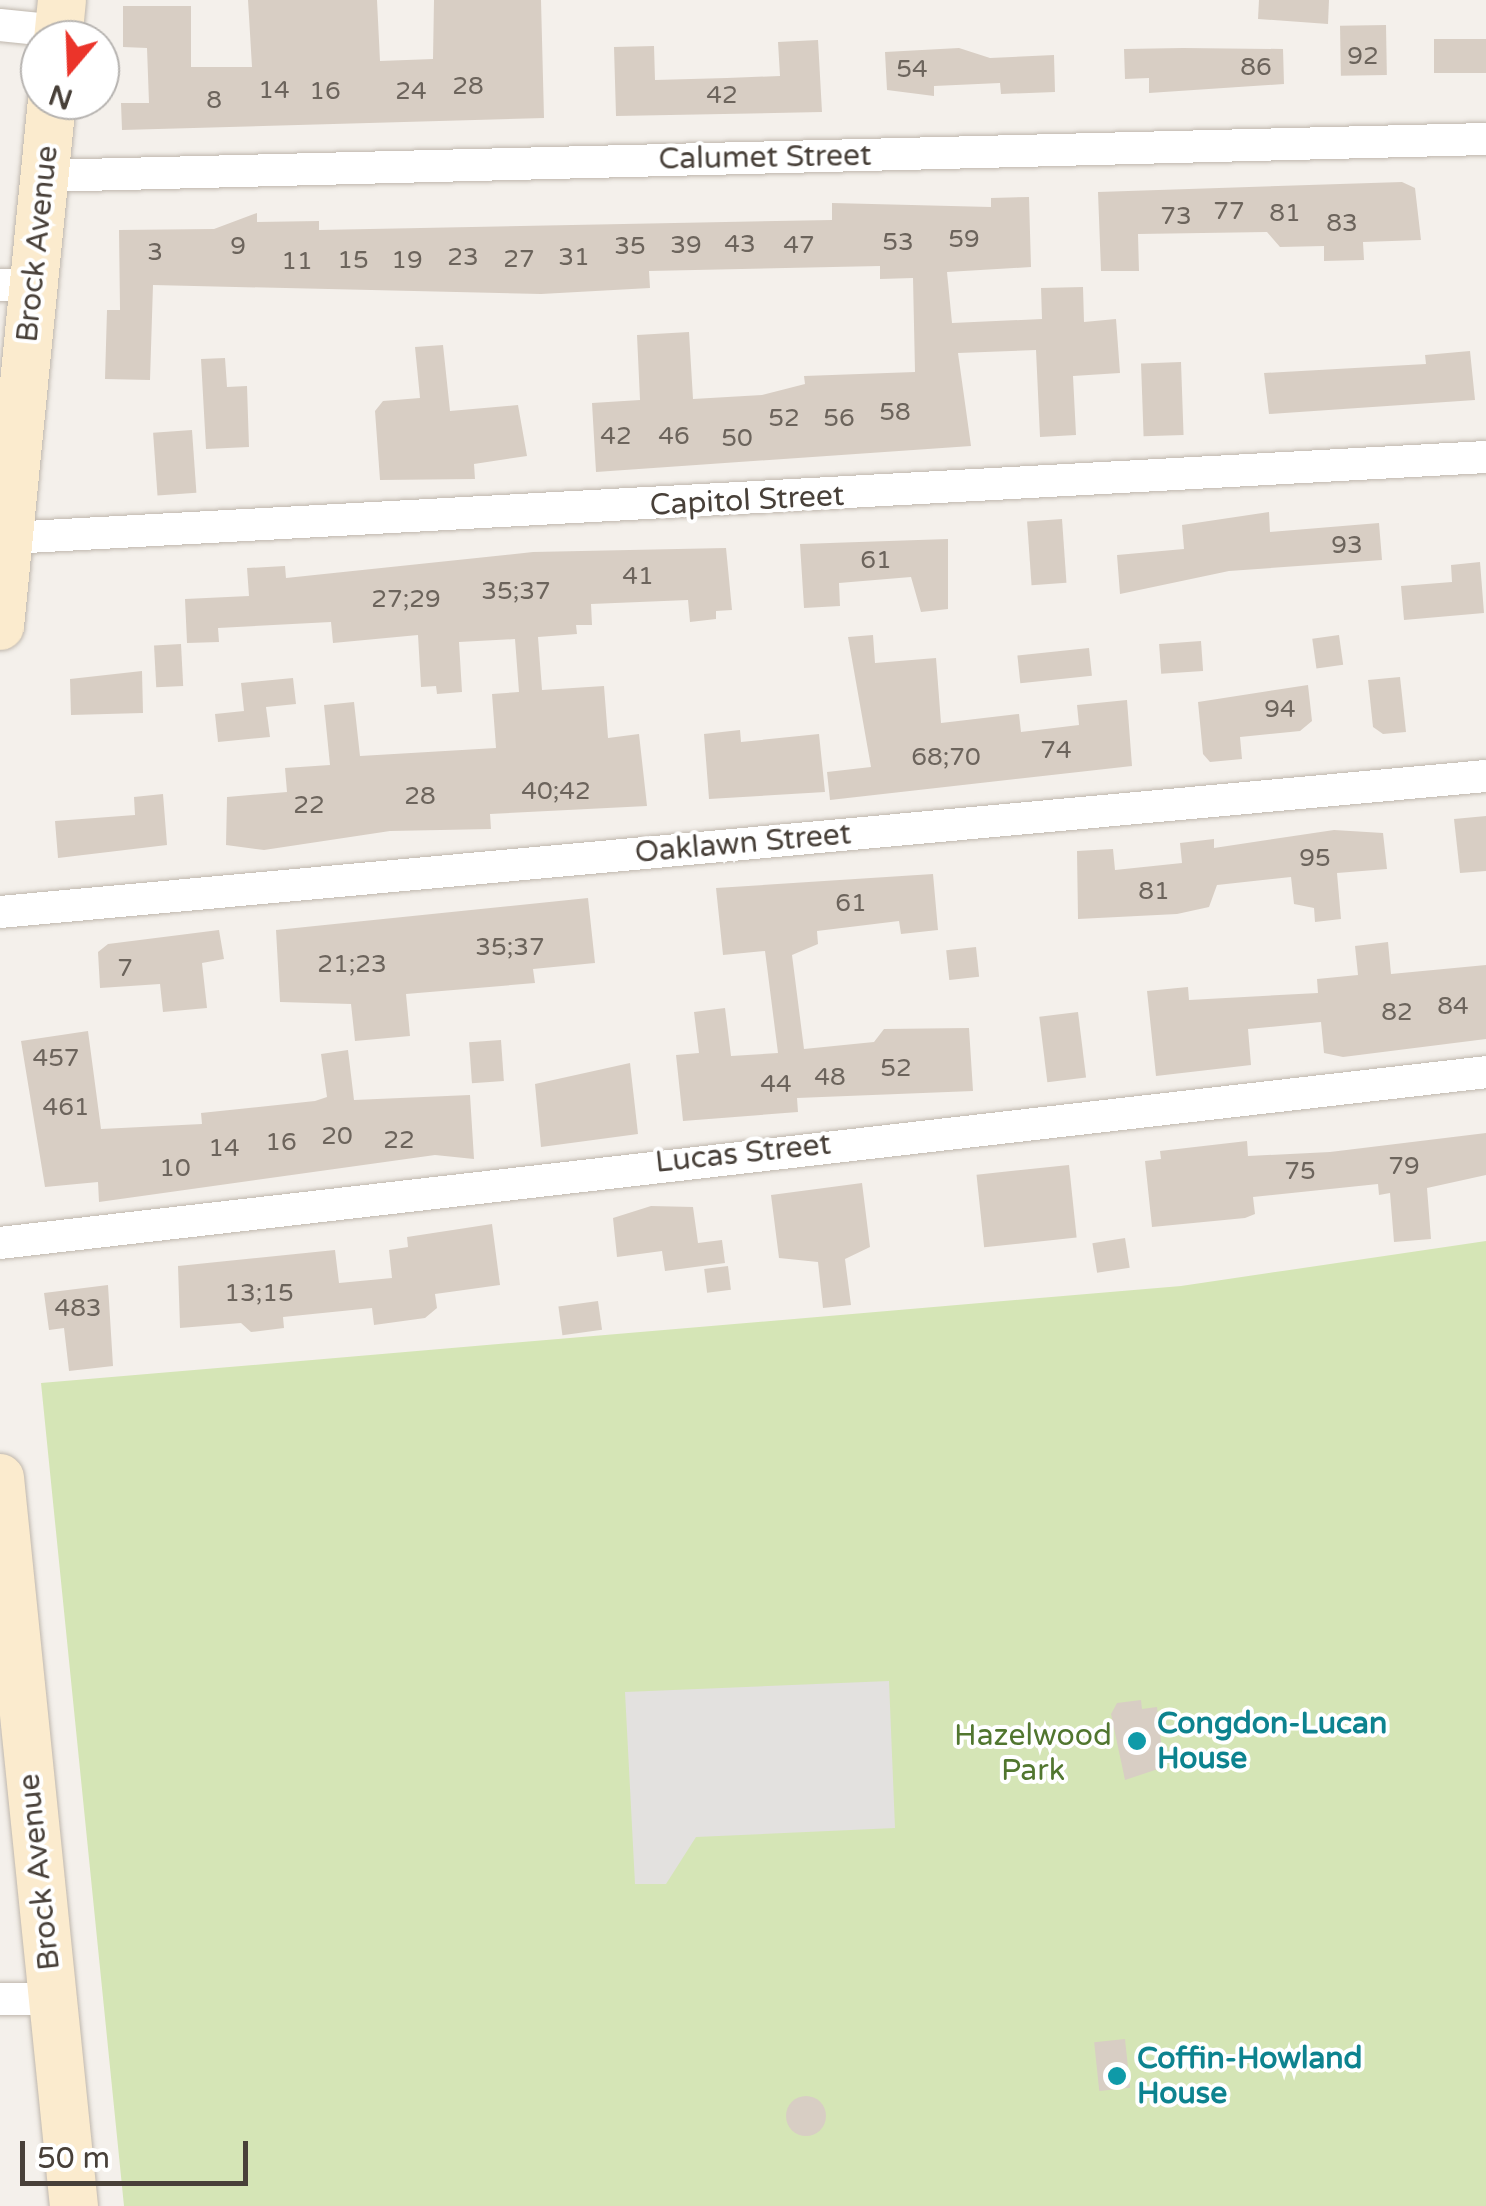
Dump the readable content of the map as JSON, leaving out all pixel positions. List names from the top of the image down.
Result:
{
  "streets": {
    "main road": ["Brock Avenue"],
    "street": [
      "Calumet Street",
      "Capitol Street",
      "Oaklawn Street",
      "Lucas Street"
    ]
  },
  "crossings": [
    ["Calumet Street", "Brock Avenue"],
    ["Brock Avenue", "Capitol Street"]
  ],
  "parks": ["Hazelwood Park"],
  "places": ["Congdon-Lucan House", "Coffin-Howland House"],
  "house_numbers": [
    "92",
    "86",
    "54",
    "28",
    "14",
    "16",
    "24",
    "42",
    "8",
    "77",
    "81",
    "73",
    "83",
    "59",
    "53",
    "43",
    "39",
    "47",
    "9",
    "35",
    "3",
    "23",
    "31",
    "27",
    "15",
    "19",
    "11",
    "58",
    "52",
    "56",
    "42",
    "46",
    "50",
    "93",
    "61",
    "41",
    "35;37",
    "27;29",
    "94",
    "74",
    "68;70",
    "40;42",
    "28",
    "22",
    "95",
    "81",
    "61",
    "35;37",
    "21;23",
    "7",
    "84",
    "82",
    "457",
    "52",
    "48",
    "44",
    "461",
    "20",
    "22",
    "16",
    "14",
    "79",
    "10",
    "75",
    "13;15",
    "483"
  ],
  "scale_bar": "50 m",
  "north": "bottom"
}
